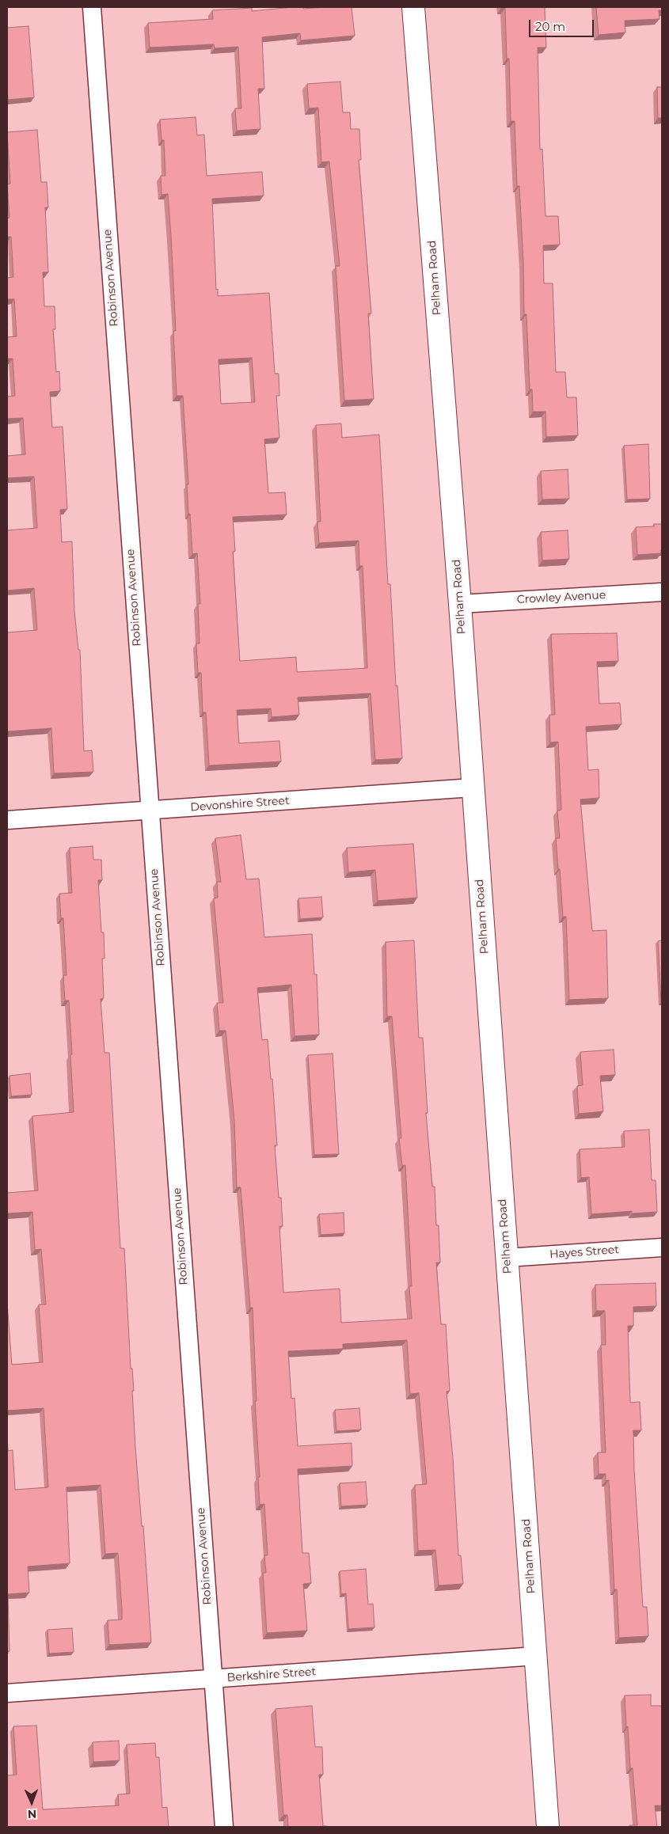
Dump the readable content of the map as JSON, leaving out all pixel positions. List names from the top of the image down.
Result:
{
  "streets": {
    "main road": ["Pelham Road"],
    "street": [
      "Robinson Avenue",
      "Crowley Avenue",
      "Devonshire Street",
      "Hayes Street",
      "Berkshire Street"
    ]
  },
  "crossings": [
    ["Robinson Avenue", "Devonshire Street"],
    ["Robinson Avenue", "Berkshire Street"],
    ["Pelham Road", "Crowley Avenue"],
    ["Pelham Road", "Devonshire Street"],
    ["Pelham Road", "Hayes Street"],
    ["Pelham Road", "Berkshire Street"]
  ],
  "scale_bar": "20 m",
  "north": "bottom"
}
